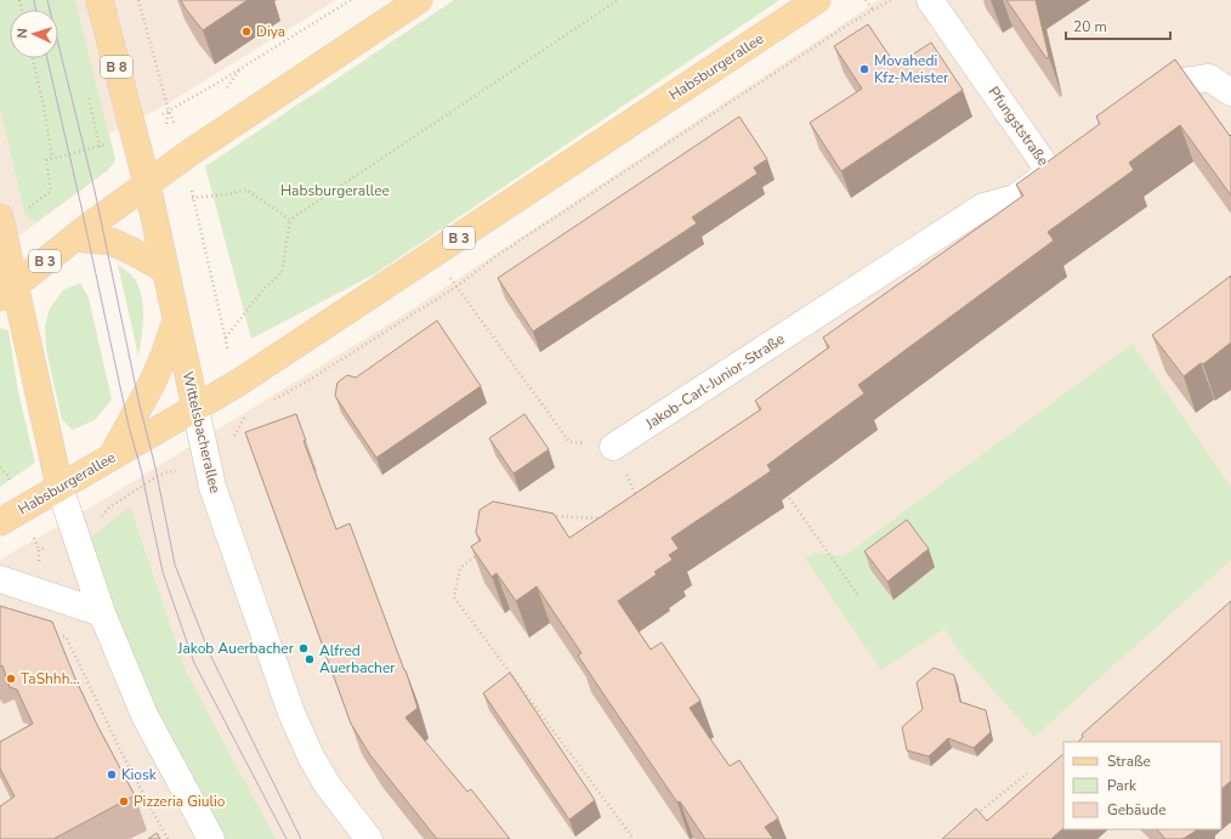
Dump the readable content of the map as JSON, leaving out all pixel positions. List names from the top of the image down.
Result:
{
  "streets": {
    "main road": [
      "B 8",
      "Habsburgerallee",
      "B 3",
      "Wittelsbacherallee"
    ],
    "street": ["Pfungststraße", "Jakob-Carl-Junior-Straße"]
  },
  "crossings": [
    ["Habsburgerallee", "Wittelsbacherallee"],
    ["Pfungststraße", "Jakob-Carl-Junior-Straße"],
    ["B 3", "Wittelsbacherallee"]
  ],
  "parks": ["Habsburgerallee"],
  "places": [
    "Diya",
    "Movahedi Kfz-Meister",
    "Jakob Auerbacher",
    "Alfred Auerbacher",
    "TaShhh...",
    "Kiosk",
    "Pizzeria Giulio"
  ],
  "legend": ["Straße", "Park", "Gebäude"],
  "scale_bar": "20 m",
  "north": "left"
}
